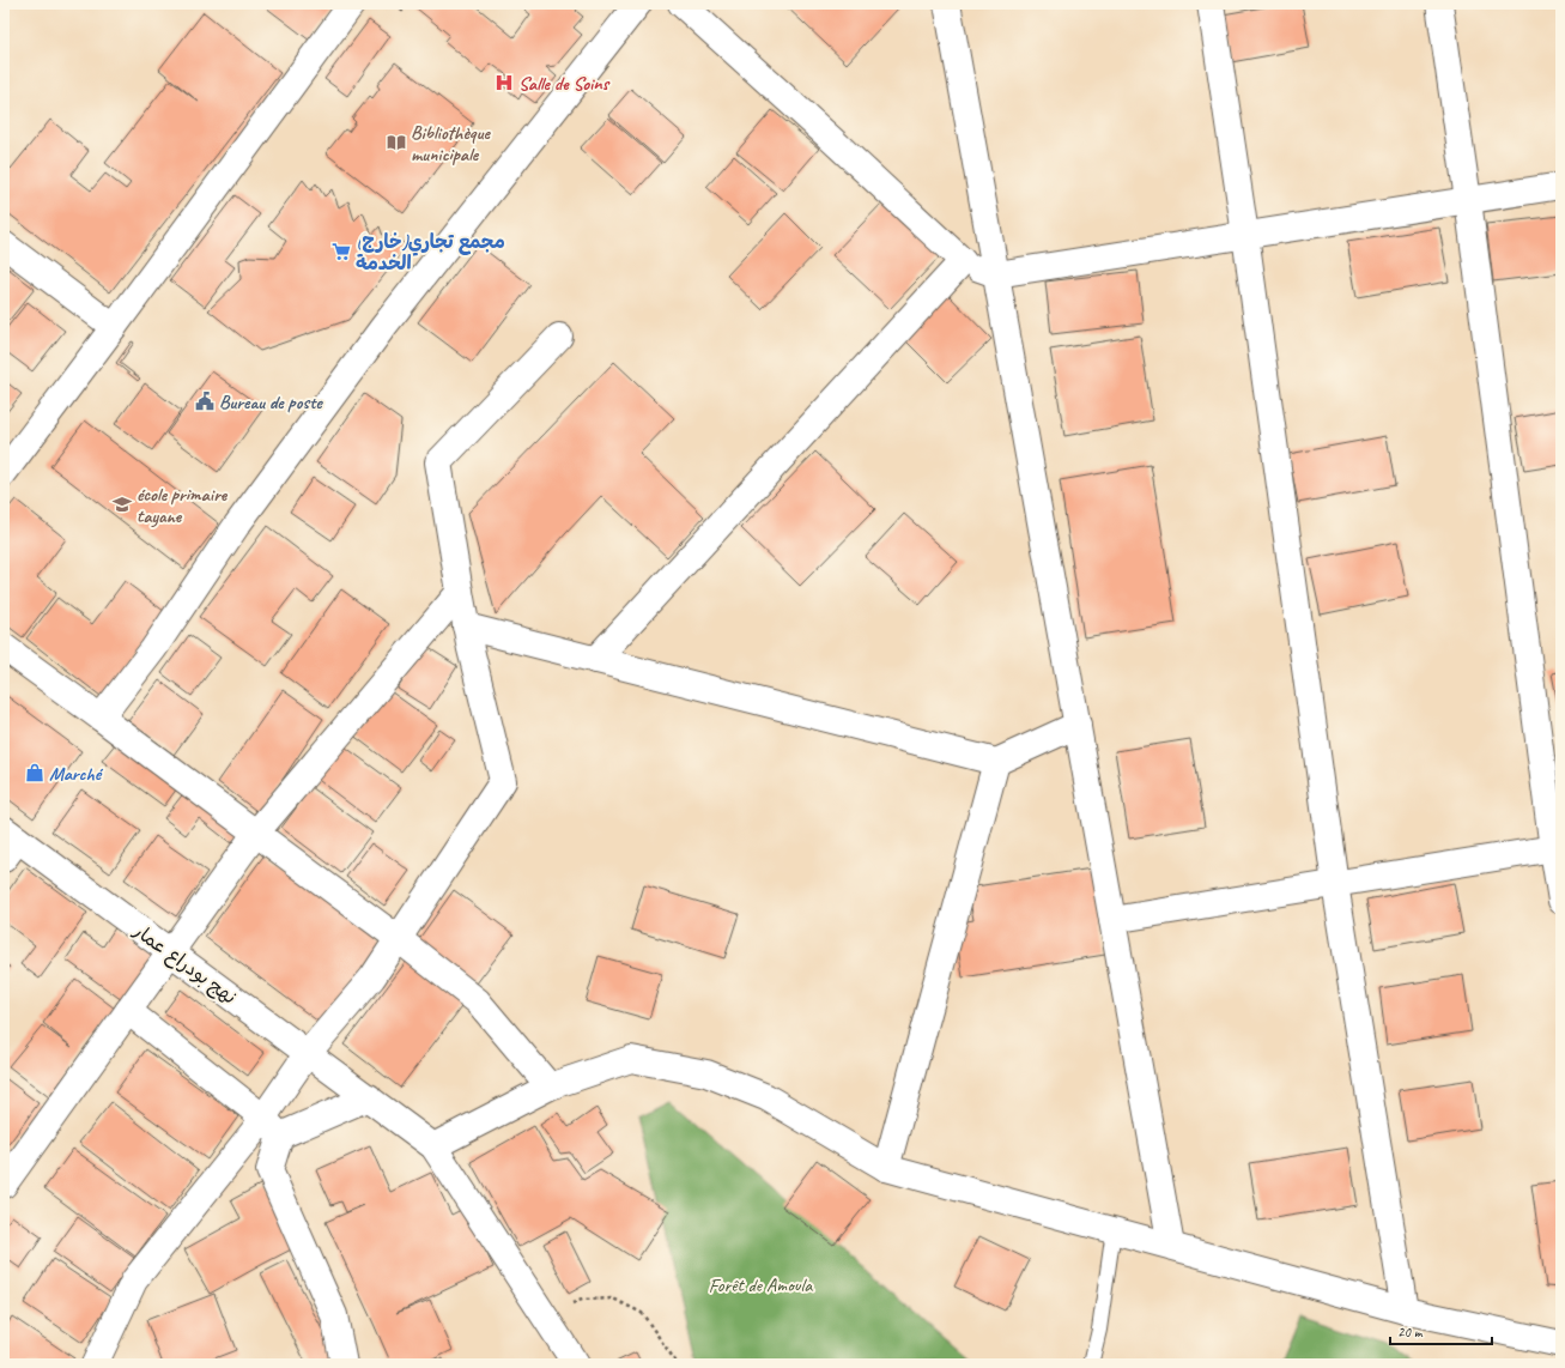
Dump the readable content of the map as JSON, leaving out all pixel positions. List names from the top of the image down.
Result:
{
  "streets": {
    "street": ["نهج بودراع عمار"]
  },
  "parks": ["Forêt de Amoula"],
  "places": {
    "hospital": ["Salle de Soins"],
    "library": ["Bibliothèque municipale"],
    "supermarket": ["(مجمع تجاري(خارج الخدمة"],
    "public building": ["Bureau de poste"],
    "school or university": ["école primaire tayane"],
    "shop": ["Marché"]
  },
  "scale_bar": "20 m"
}
